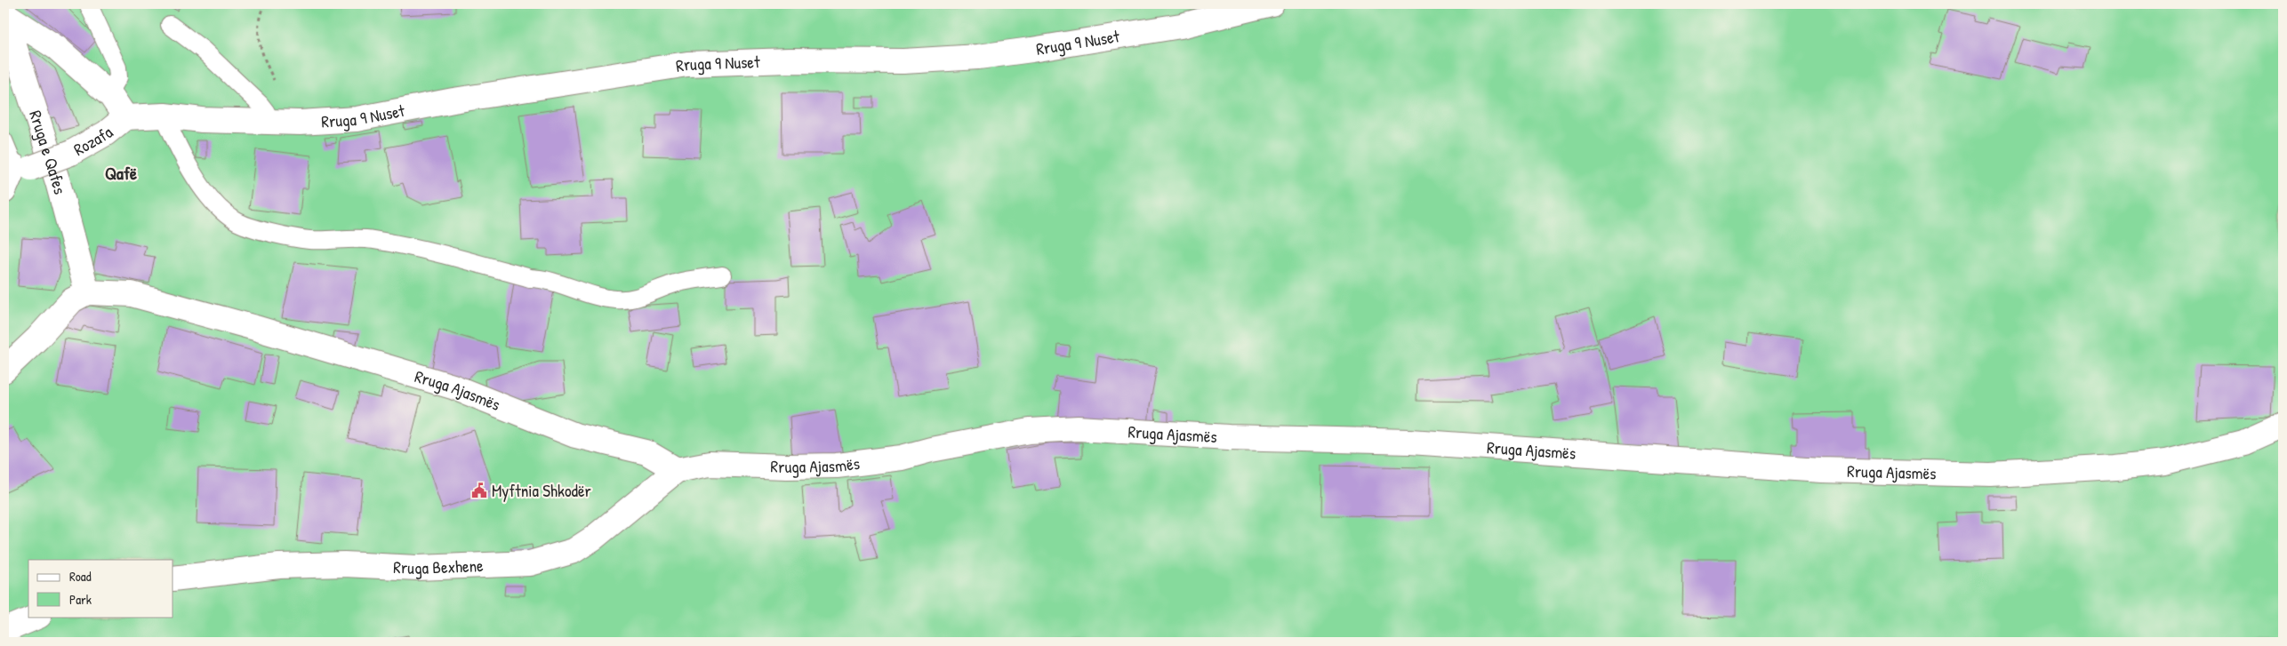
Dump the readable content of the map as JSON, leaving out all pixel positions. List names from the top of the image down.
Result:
{
  "streets": {
    "street": [
      "Rruga 9 Nuset",
      "Rozafa",
      "Rruga e Qafes",
      "Rruga Ajasmës",
      "Rruga Bexhene"
    ]
  },
  "crossings": [
    ["Rruga 9 Nuset", "Rozafa"],
    ["Rruga 9 Nuset", "Rruga e Qafes"],
    ["Rozafa", "Rruga e Qafes"],
    ["Rruga e Qafes", "Rruga Ajasmës"],
    ["Rruga Ajasmës", "Rruga Bexhene"]
  ],
  "districts": ["Qafë"],
  "places": {
    "public building": ["Myftnia Shkodër"]
  },
  "legend": ["Road", "Park"]
}
